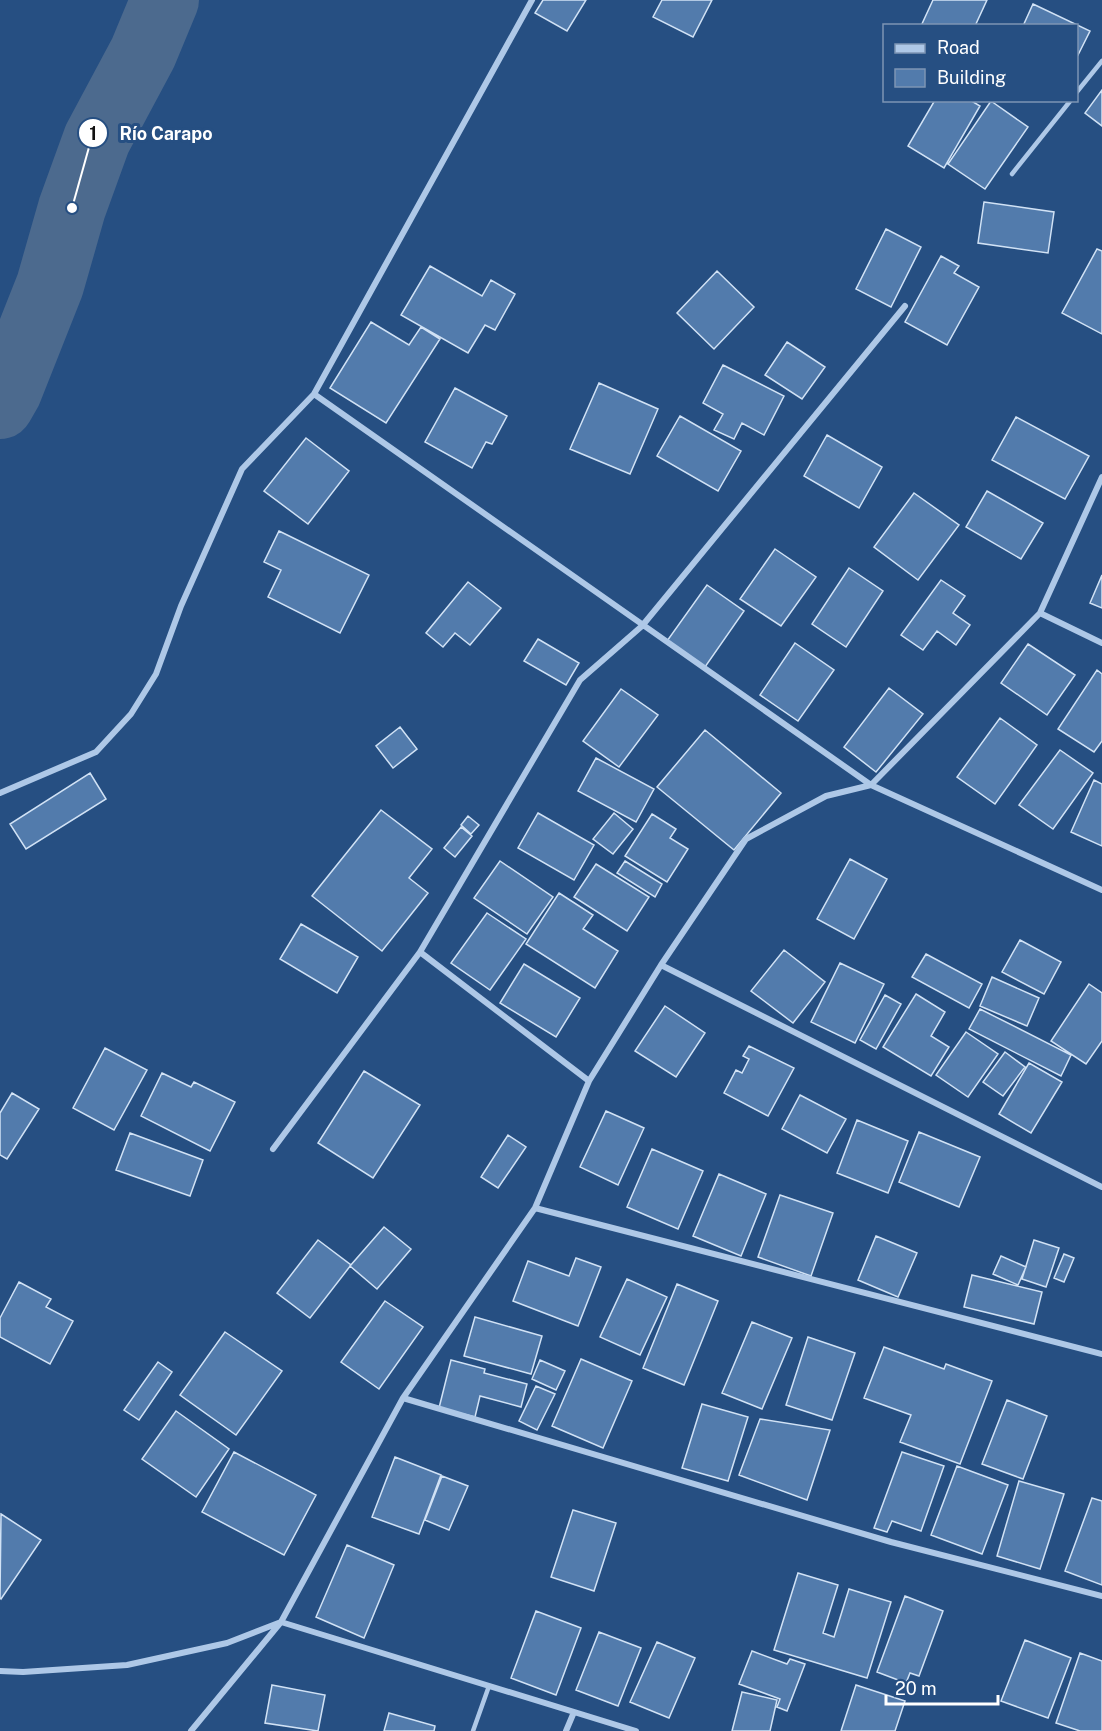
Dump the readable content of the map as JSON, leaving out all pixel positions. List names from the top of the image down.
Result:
{
  "places": ["Río Carapo"],
  "legend": ["Road", "Building"],
  "scale_bar": "20 m"
}
